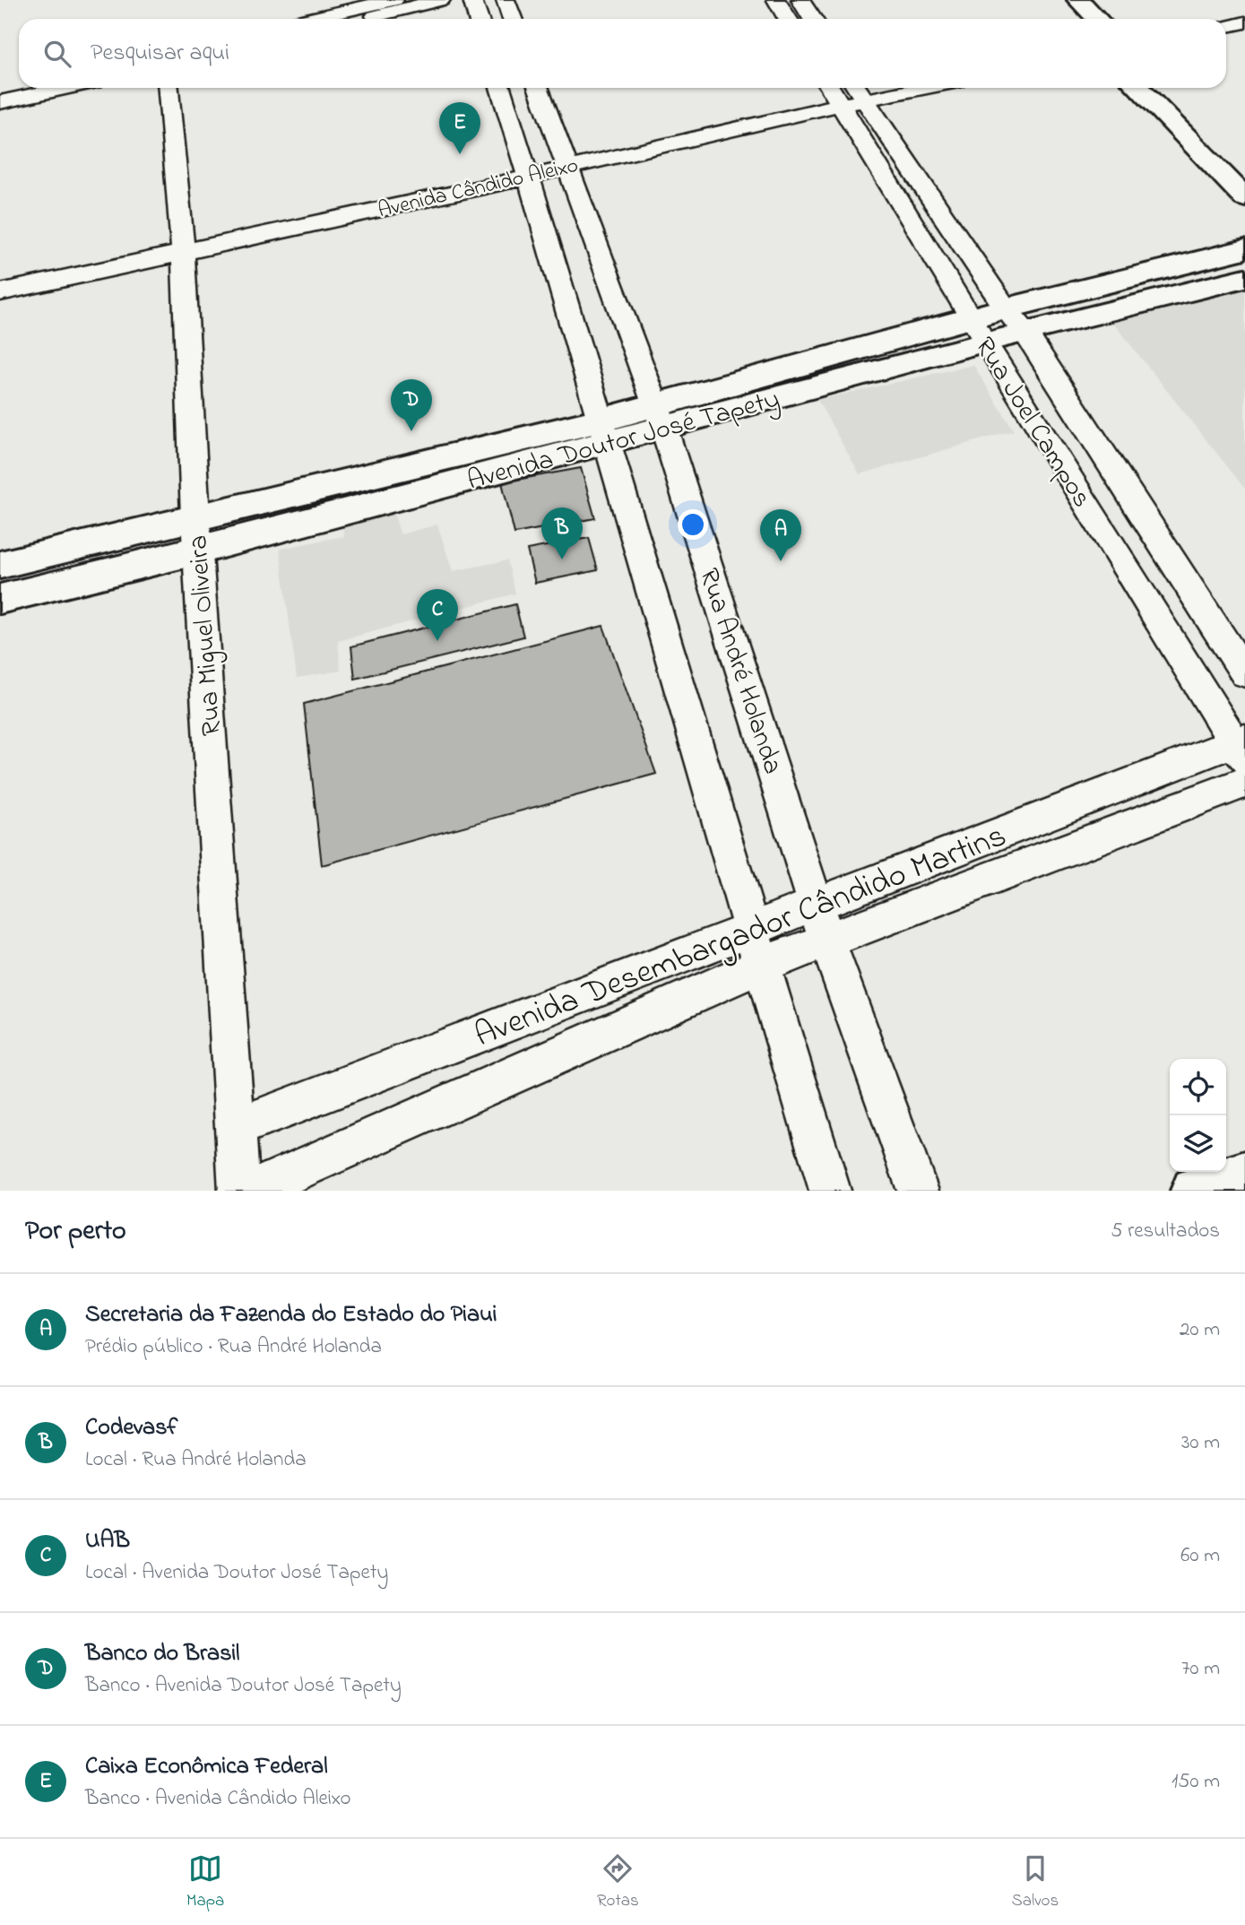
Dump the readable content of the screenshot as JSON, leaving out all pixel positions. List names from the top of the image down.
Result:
{
  "streets": {
    "street": [
      "Avenida Cândido Aleixo",
      "Rua Joel Campos",
      "Avenida Doutor José Tapety",
      "Rua Miguel Oliveira",
      "Rua André Holanda",
      "Avenida Desembargador Cândido Martins"
    ]
  },
  "crossings": [
    ["Avenida Cândido Aleixo", "Rua Joel Campos"],
    ["Avenida Cândido Aleixo", "Rua Miguel Oliveira"],
    ["Avenida Cândido Aleixo", "Rua André Holanda"],
    ["Rua Joel Campos", "Avenida Doutor José Tapety"],
    ["Rua Joel Campos", "Avenida Desembargador Cândido Martins"],
    ["Avenida Doutor José Tapety", "Rua Miguel Oliveira"],
    ["Avenida Doutor José Tapety", "Rua André Holanda"],
    ["Rua Miguel Oliveira", "Avenida Desembargador Cândido Martins"],
    ["Rua André Holanda", "Avenida Desembargador Cândido Martins"]
  ],
  "page": {
    "search": "Pesquisar aqui",
    "pins": [
      "E",
      "D",
      "B",
      "A",
      "C"
    ],
    "heading": ["Por perto", "5 resultados"],
    "list": [
      {
        "mark": "A",
        "name": "Secretaria da Fazenda do Estado do Piaui",
        "note": "Prédio público · Rua André Holanda",
        "value": "20 m"
      },
      {
        "mark": "B",
        "name": "Codevasf",
        "note": "Local · Rua André Holanda",
        "value": "30 m"
      },
      {
        "mark": "C",
        "name": "UAB",
        "note": "Local · Avenida Doutor José Tapety",
        "value": "60 m"
      },
      {
        "mark": "D",
        "name": "Banco do Brasil",
        "note": "Banco · Avenida Doutor José Tapety",
        "value": "70 m"
      },
      {
        "mark": "E",
        "name": "Caixa Econômica Federal",
        "note": "Banco · Avenida Cândido Aleixo",
        "value": "150 m"
      }
    ],
    "nav": ["Mapa", "Rotas", "Salvos"]
  }
}
